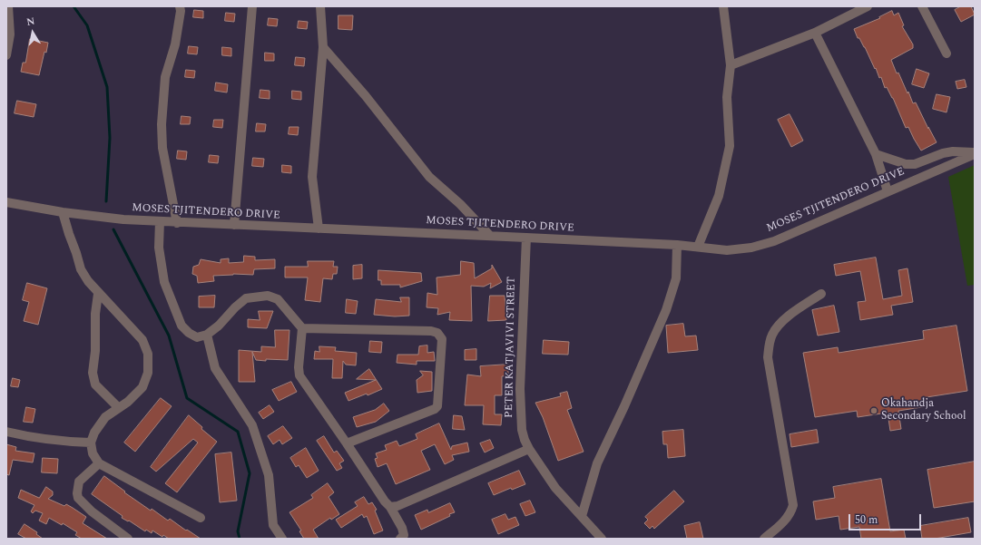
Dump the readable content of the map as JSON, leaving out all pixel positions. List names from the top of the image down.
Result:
{
  "streets": {
    "street": ["MOSES TJITENDERO DRIVE", "PETER KATJAVIVI STREET"]
  },
  "crossings": [
    ["MOSES TJITENDERO DRIVE", "PETER KATJAVIVI STREET"]
  ],
  "places": ["Okahandja Secondary School"],
  "scale_bar": "50 m",
  "north": "top"
}
